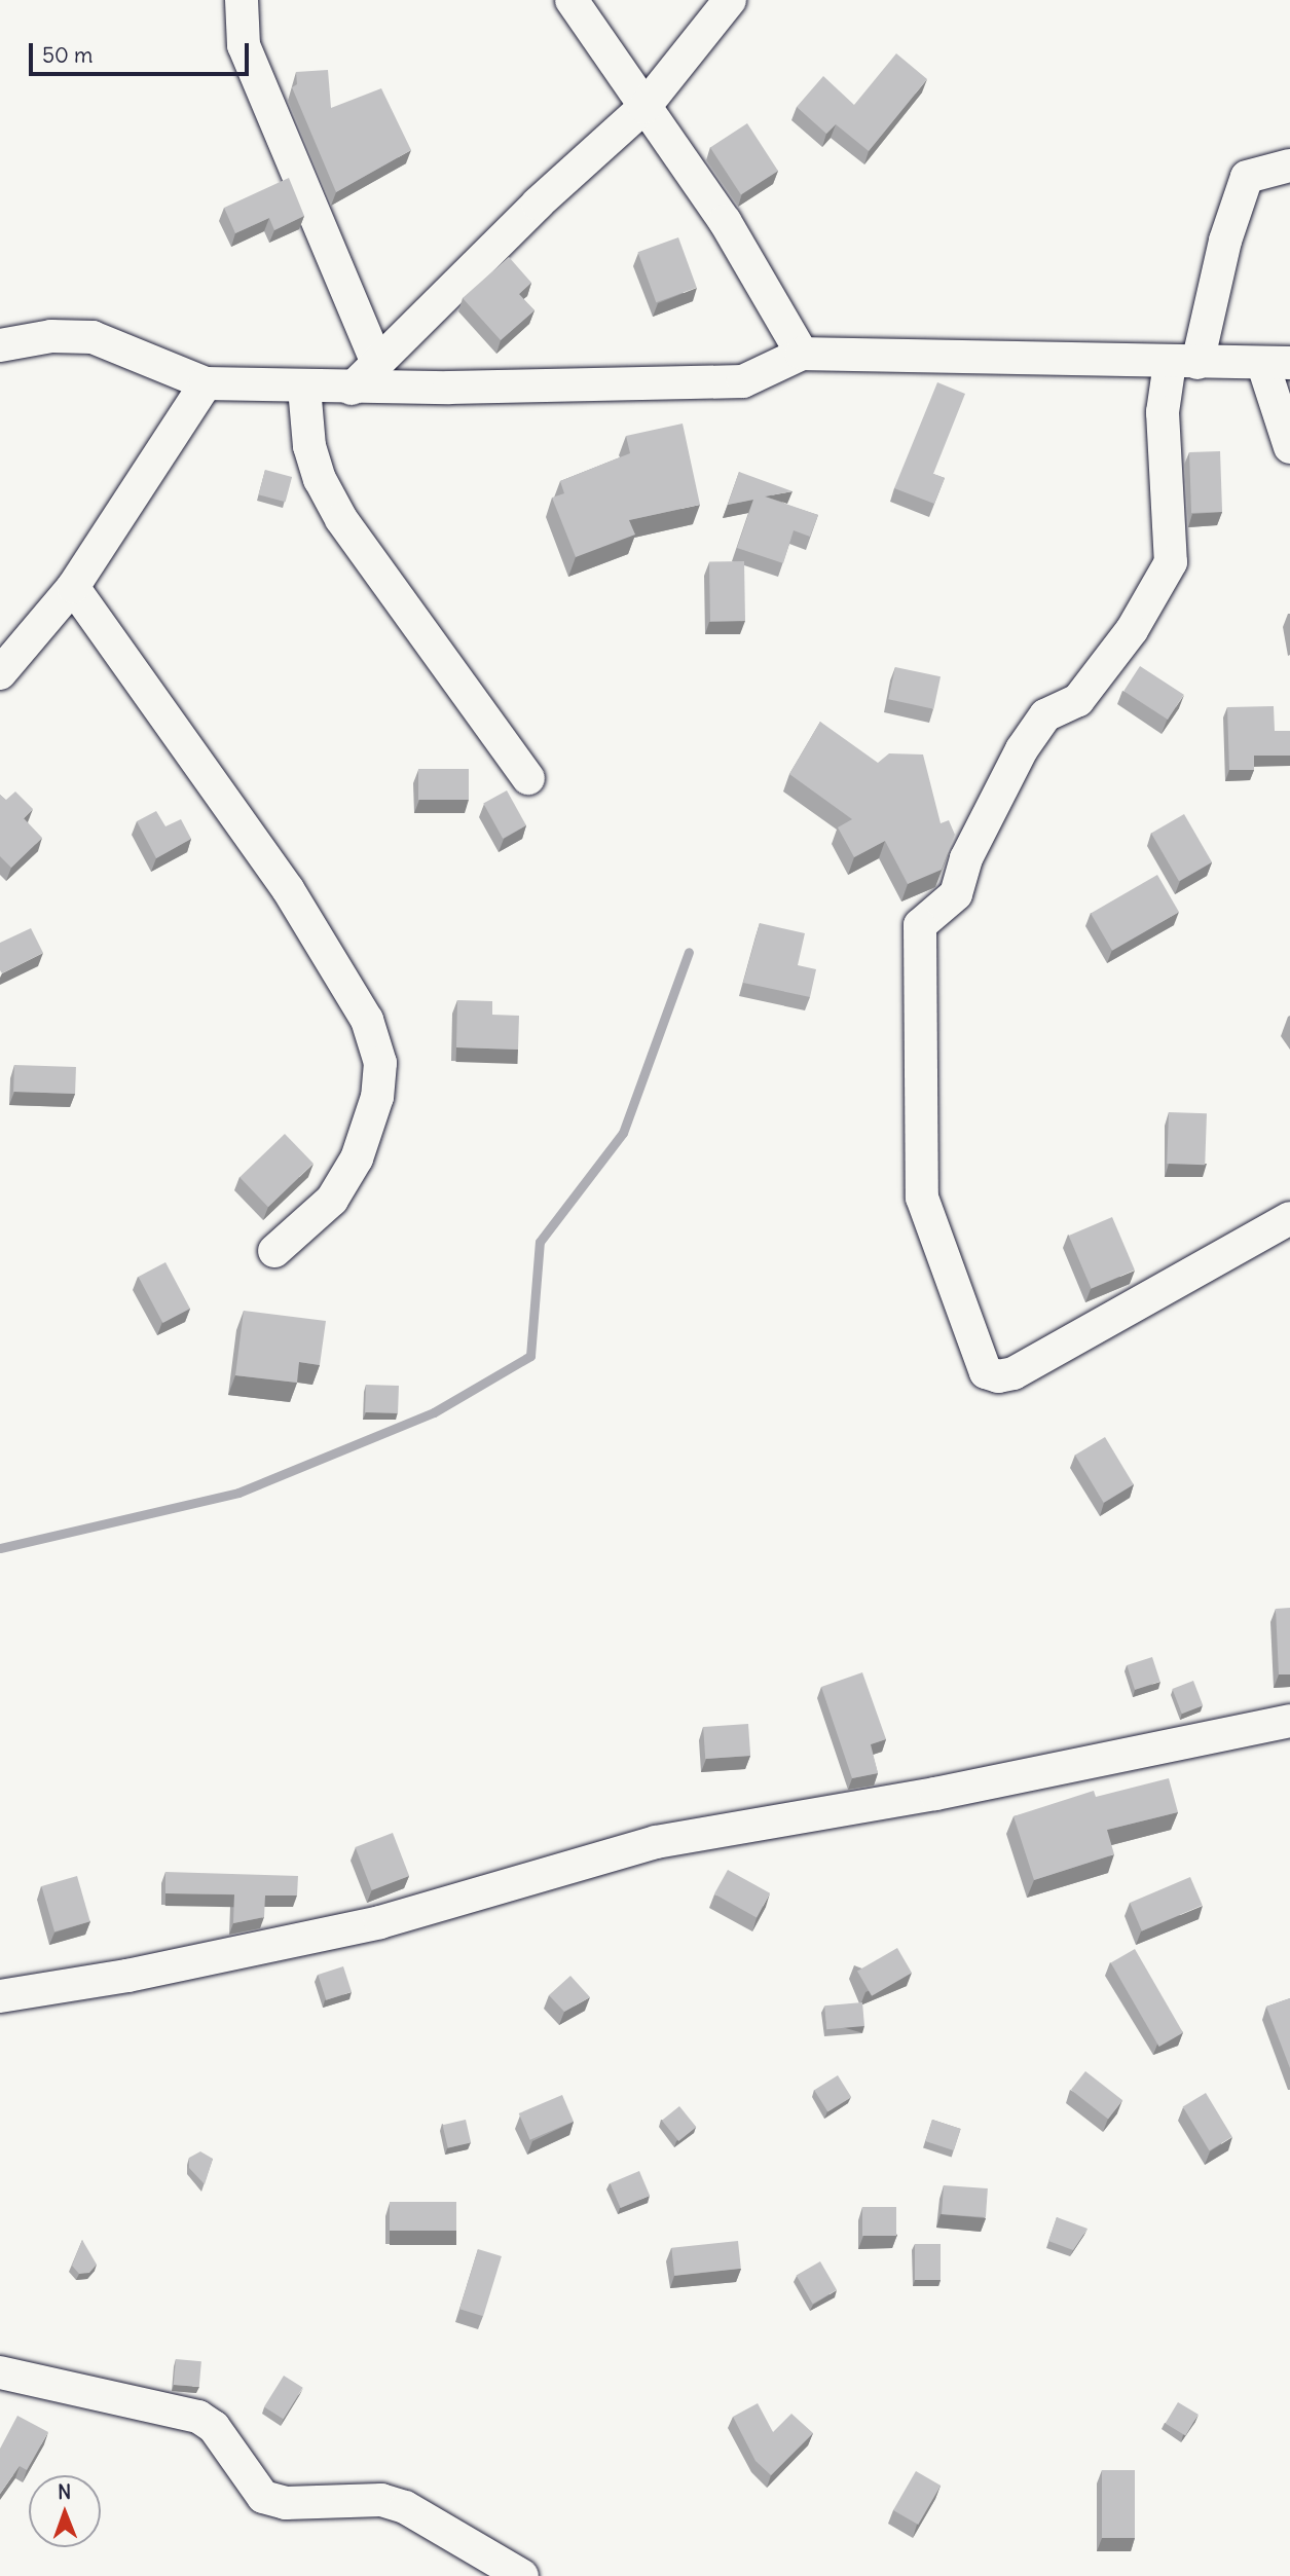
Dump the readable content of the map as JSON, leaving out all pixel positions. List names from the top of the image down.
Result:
{
  "scale_bar": "50 m",
  "north": "top"
}
